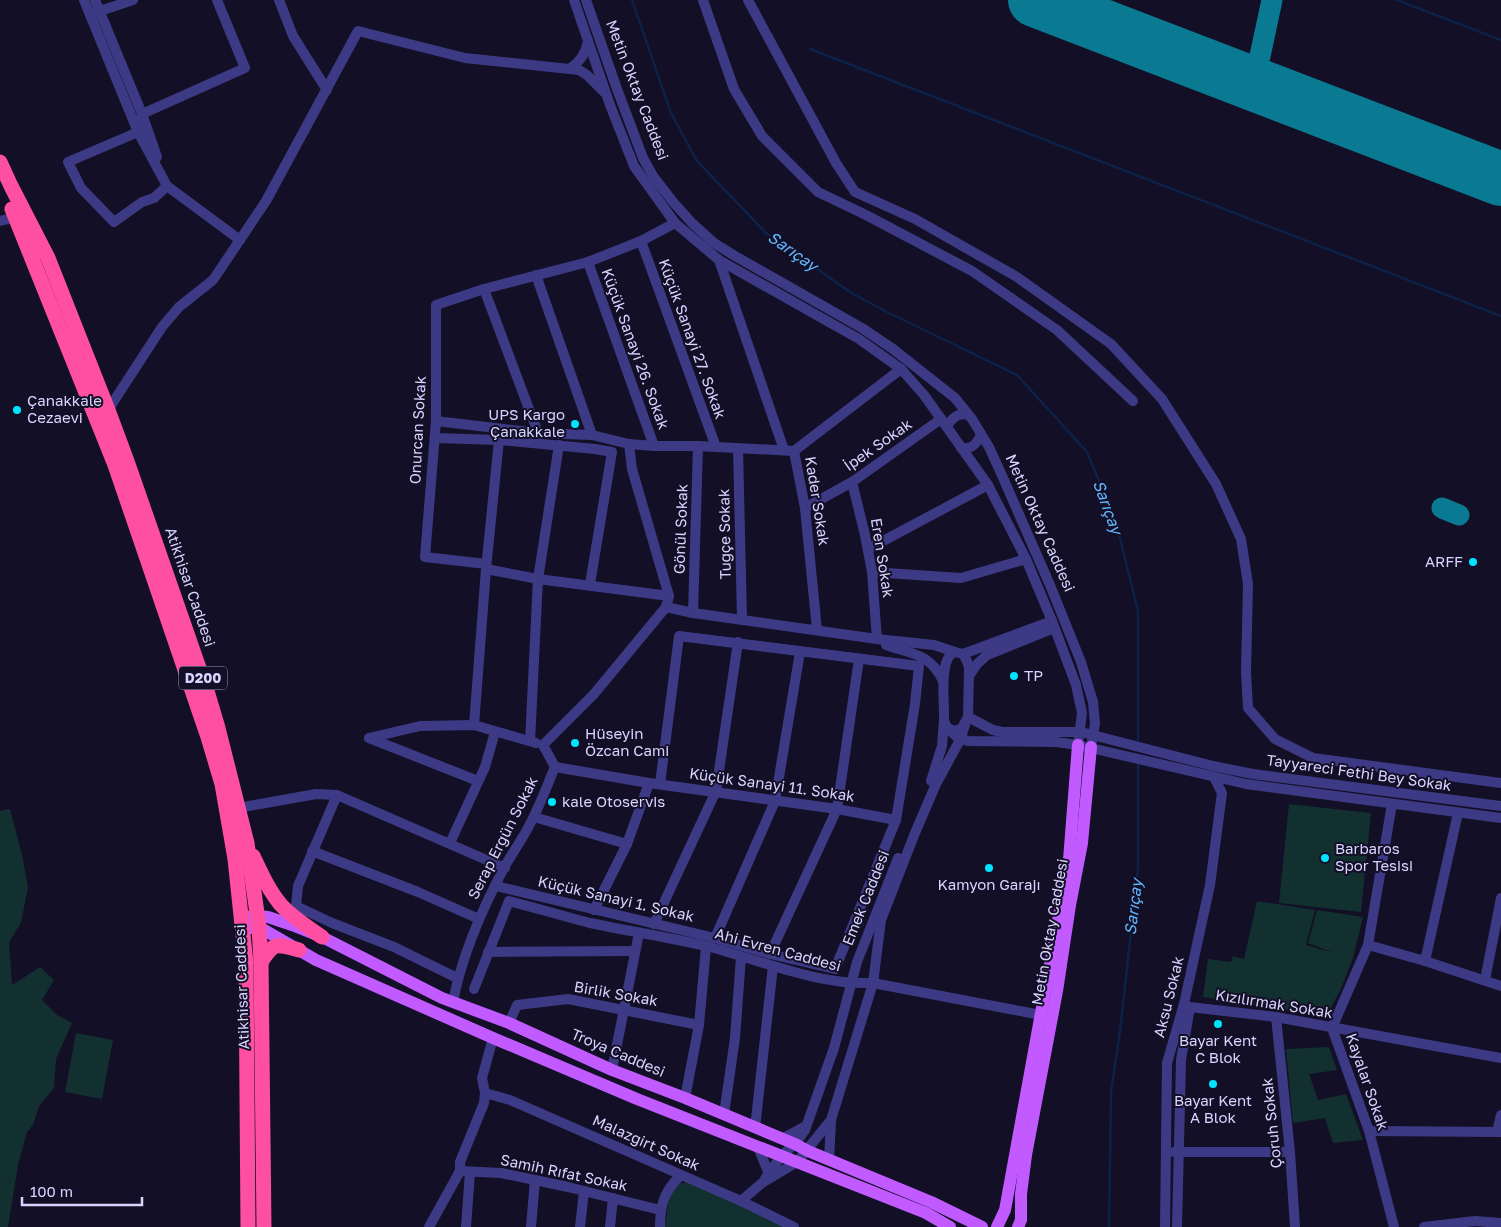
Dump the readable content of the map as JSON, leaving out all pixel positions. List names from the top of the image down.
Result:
{
  "streets": {
    "highway": ["Atikhisar Caddesi", "D200"],
    "main road": ["Metin Oktay Caddesi", "Troya Caddesi"],
    "street": [
      "Küçük Sanayi 27. Sokak",
      "Küçük Sanayi 26. Sokak",
      "Onurcan Sokak",
      "İpek Sokak",
      "Kader Sokak",
      "Gönül Sokak",
      "Tuğçe Sokak",
      "Eren Sokak",
      "Tayyareci Fethi Bey Sokak",
      "Küçük Sanayi 11. Sokak",
      "Serap Ergün Sokak",
      "Emek Caddesi",
      "Küçük Sanayi 1. Sokak",
      "Ahi Evren Caddesi",
      "Birlik Sokak",
      "Aksu Sokak",
      "Kızılırmak Sokak",
      "Kayalar Sokak",
      "Çoruh Sokak",
      "Malazgirt Sokak",
      "Samih Rıfat Sokak"
    ]
  },
  "crossings": [
    ["Metin Oktay Caddesi", "İpek Sokak"],
    ["Metin Oktay Caddesi", "Kader Sokak"],
    ["Metin Oktay Caddesi", "Tayyareci Fethi Bey Sokak"],
    ["Metin Oktay Caddesi", "Ahi Evren Caddesi"],
    ["İpek Sokak", "Kader Sokak"],
    ["İpek Sokak", "Eren Sokak"],
    ["Atikhisar Caddesi", "Troya Caddesi"],
    ["Tayyareci Fethi Bey Sokak", "Aksu Sokak"],
    ["Tayyareci Fethi Bey Sokak", "Kayalar Sokak"],
    ["Küçük Sanayi 11. Sokak", "Serap Ergün Sokak"],
    ["Küçük Sanayi 11. Sokak", "Küçük Sanayi 1. Sokak"],
    ["Serap Ergün Sokak", "Küçük Sanayi 1. Sokak"],
    ["Serap Ergün Sokak", "Troya Caddesi"],
    ["Emek Caddesi", "Ahi Evren Caddesi"],
    ["Emek Caddesi", "Troya Caddesi"],
    ["Birlik Sokak", "Troya Caddesi"],
    ["Aksu Sokak", "Kızılırmak Sokak"],
    ["Kızılırmak Sokak", "Kayalar Sokak"],
    ["Kızılırmak Sokak", "Çoruh Sokak"]
  ],
  "water": ["Sarıçay"],
  "places": [
    "Çanakkale Cezaevi",
    "UPS Kargo Çanakkale",
    "ARFF",
    "TP",
    "Hüseyin Özcan Cami",
    "kale Otoservis",
    "Barbaros Spor Tesisi",
    "Kamyon Garajı",
    "Bayar Kent C Blok",
    "Bayar Kent A Blok"
  ],
  "scale_bar": "100 m"
}
